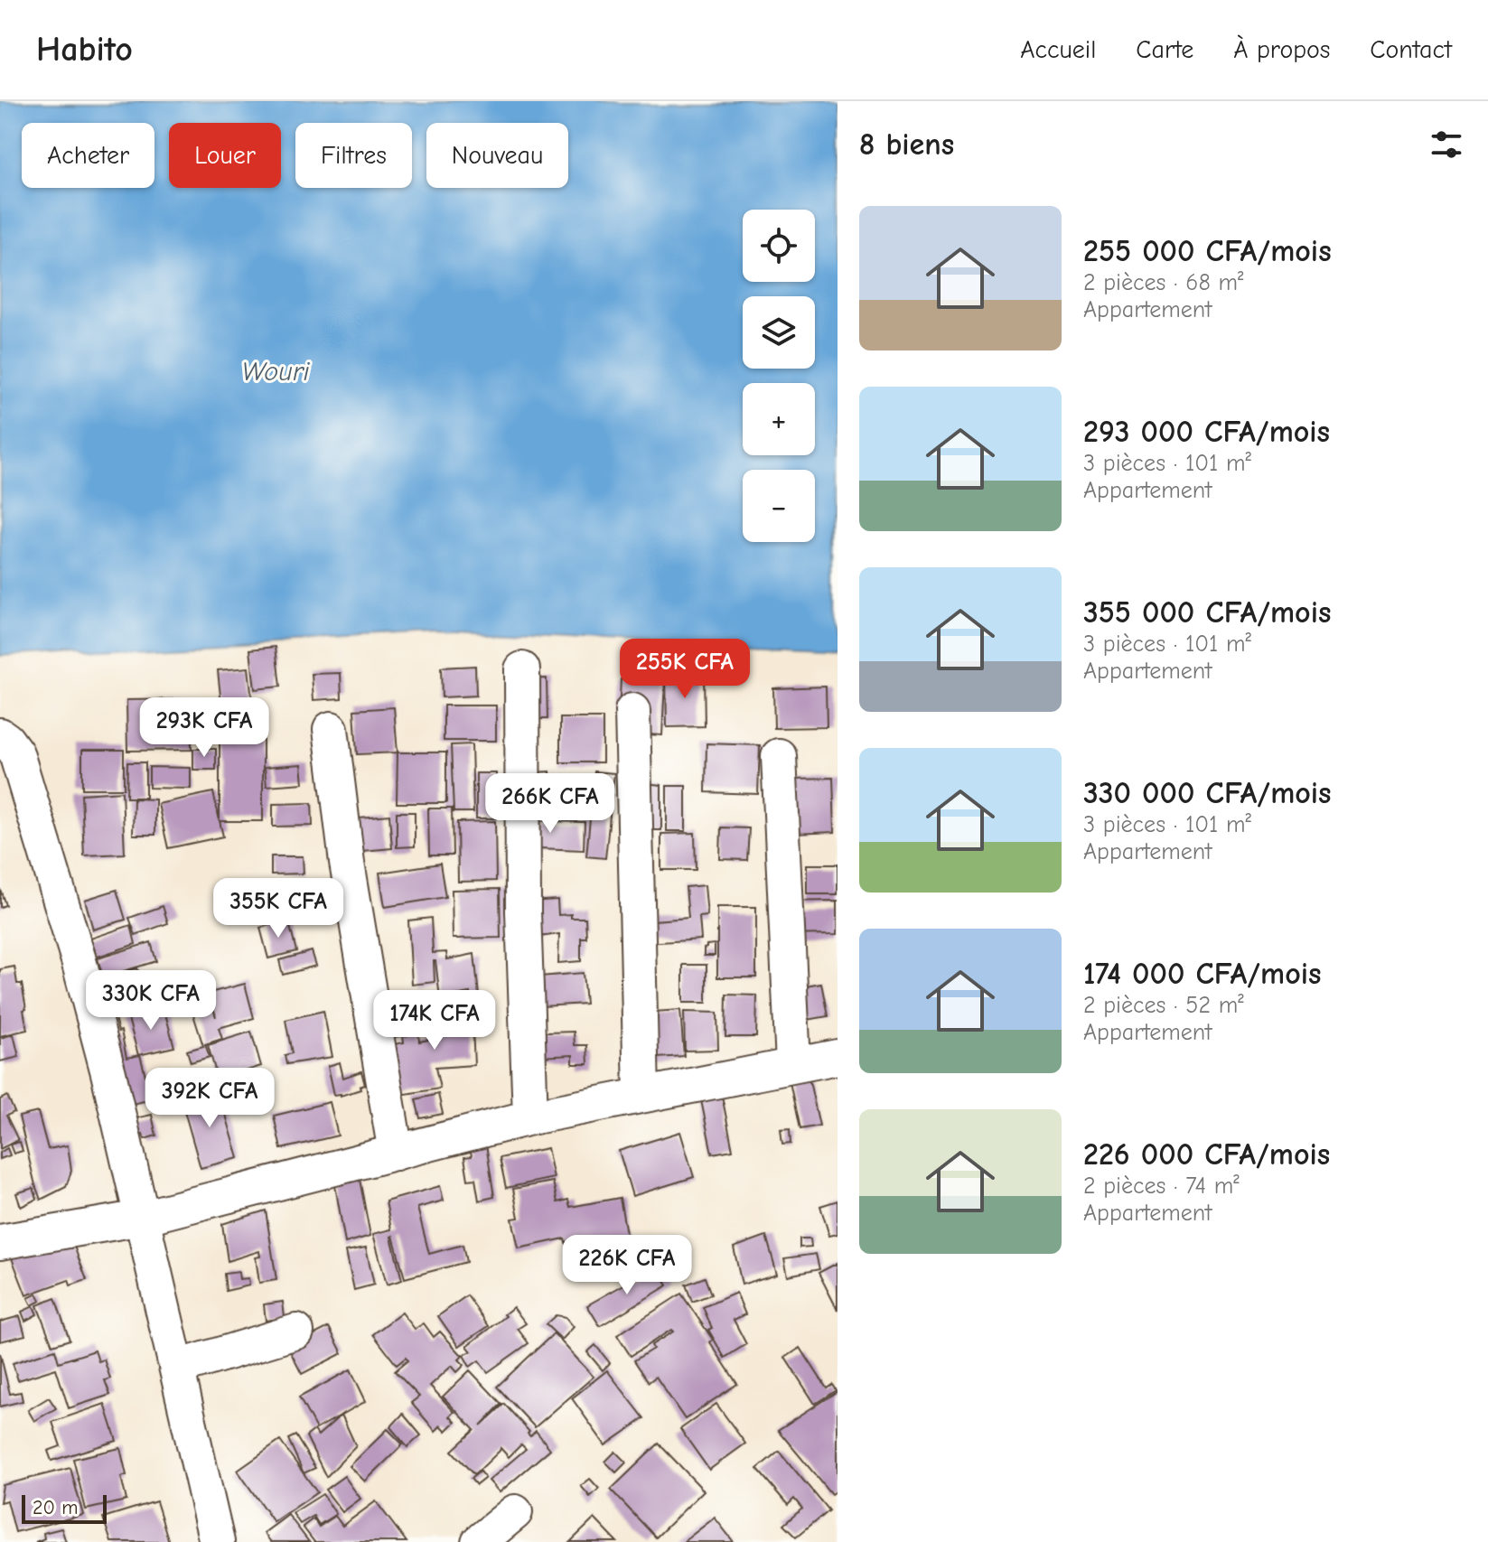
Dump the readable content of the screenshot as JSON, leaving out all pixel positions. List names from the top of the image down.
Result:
{
  "water": ["Wouri"],
  "scale_bar": "20 m",
  "page": {
    "header": "Habito",
    "nav": [
      "Accueil",
      "Carte",
      "À propos",
      "Contact"
    ],
    "heading": "8 biens",
    "chip": [
      "Acheter",
      "Louer",
      "Filtres",
      "Nouveau"
    ],
    "list": [
      {
        "name": "255 000 CFA/mois",
        "note": "2 pièces · 68 m² · Appartement"
      },
      {
        "name": "293 000 CFA/mois",
        "note": "3 pièces · 101 m² · Appartement"
      },
      {
        "name": "355 000 CFA/mois",
        "note": "3 pièces · 101 m² · Appartement"
      },
      {
        "name": "330 000 CFA/mois",
        "note": "3 pièces · 101 m² · Appartement"
      },
      {
        "name": "174 000 CFA/mois",
        "note": "2 pièces · 52 m² · Appartement"
      },
      {
        "name": "226 000 CFA/mois",
        "note": "2 pièces · 74 m² · Appartement"
      }
    ],
    "map_buttons": ["+", "−"],
    "price": [
      "255K CFA",
      "293K CFA",
      "266K CFA",
      "355K CFA",
      "330K CFA",
      "174K CFA",
      "392K CFA",
      "226K CFA"
    ],
    "scale": "20 m"
  }
}
